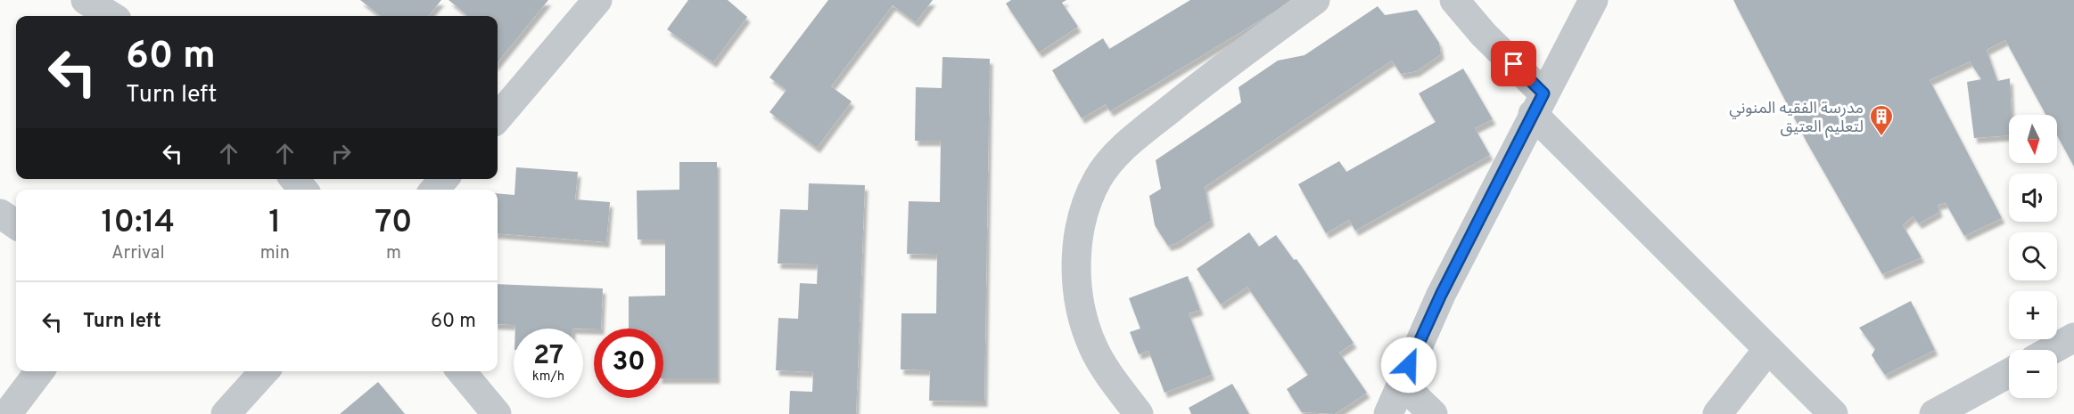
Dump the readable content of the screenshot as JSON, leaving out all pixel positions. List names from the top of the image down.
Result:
{
  "places": {
    "building": ["مدرسة الفقيه المنوني لتعليم العتيق"]
  },
  "north": "bottom",
  "page": {
    "turn": ["60 m", "Turn left"],
    "map_buttons": ["+", "−"],
    "eta": [
      "10:14",
      "Arrival",
      "1",
      "min",
      "70",
      "m"
    ],
    "list": [
      {
        "name": "Turn left",
        "value": "60 m"
      }
    ],
    "speed": "27 km/h",
    "limit": "30"
  }
}
